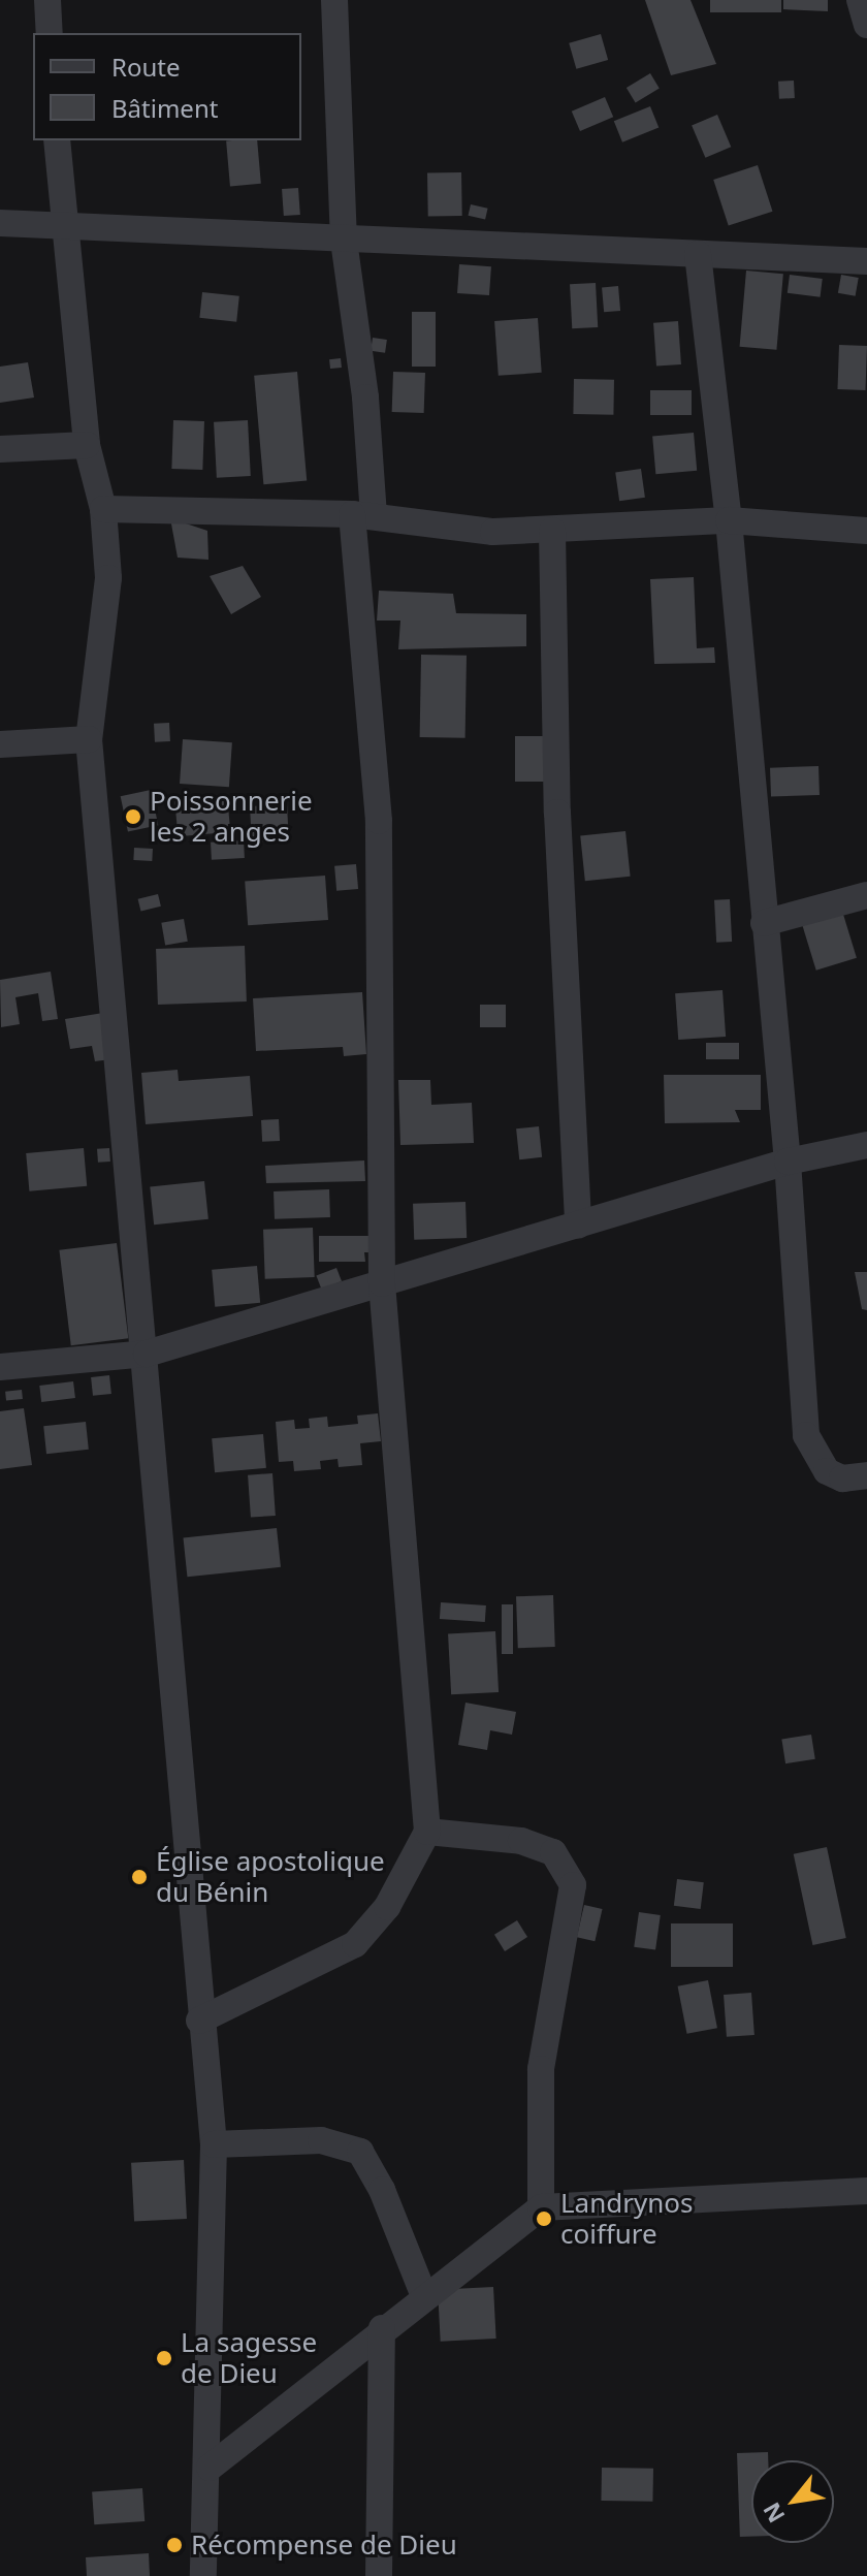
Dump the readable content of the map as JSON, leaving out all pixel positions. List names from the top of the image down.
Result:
{
  "places": [
    "Poissonnerie les 2 anges",
    "Église apostolique du Bénin",
    "Landrynos coiffure",
    "La sagesse de Dieu",
    "Récompense de Dieu"
  ],
  "legend": ["Route", "Bâtiment"],
  "north": "bottom left"
}
